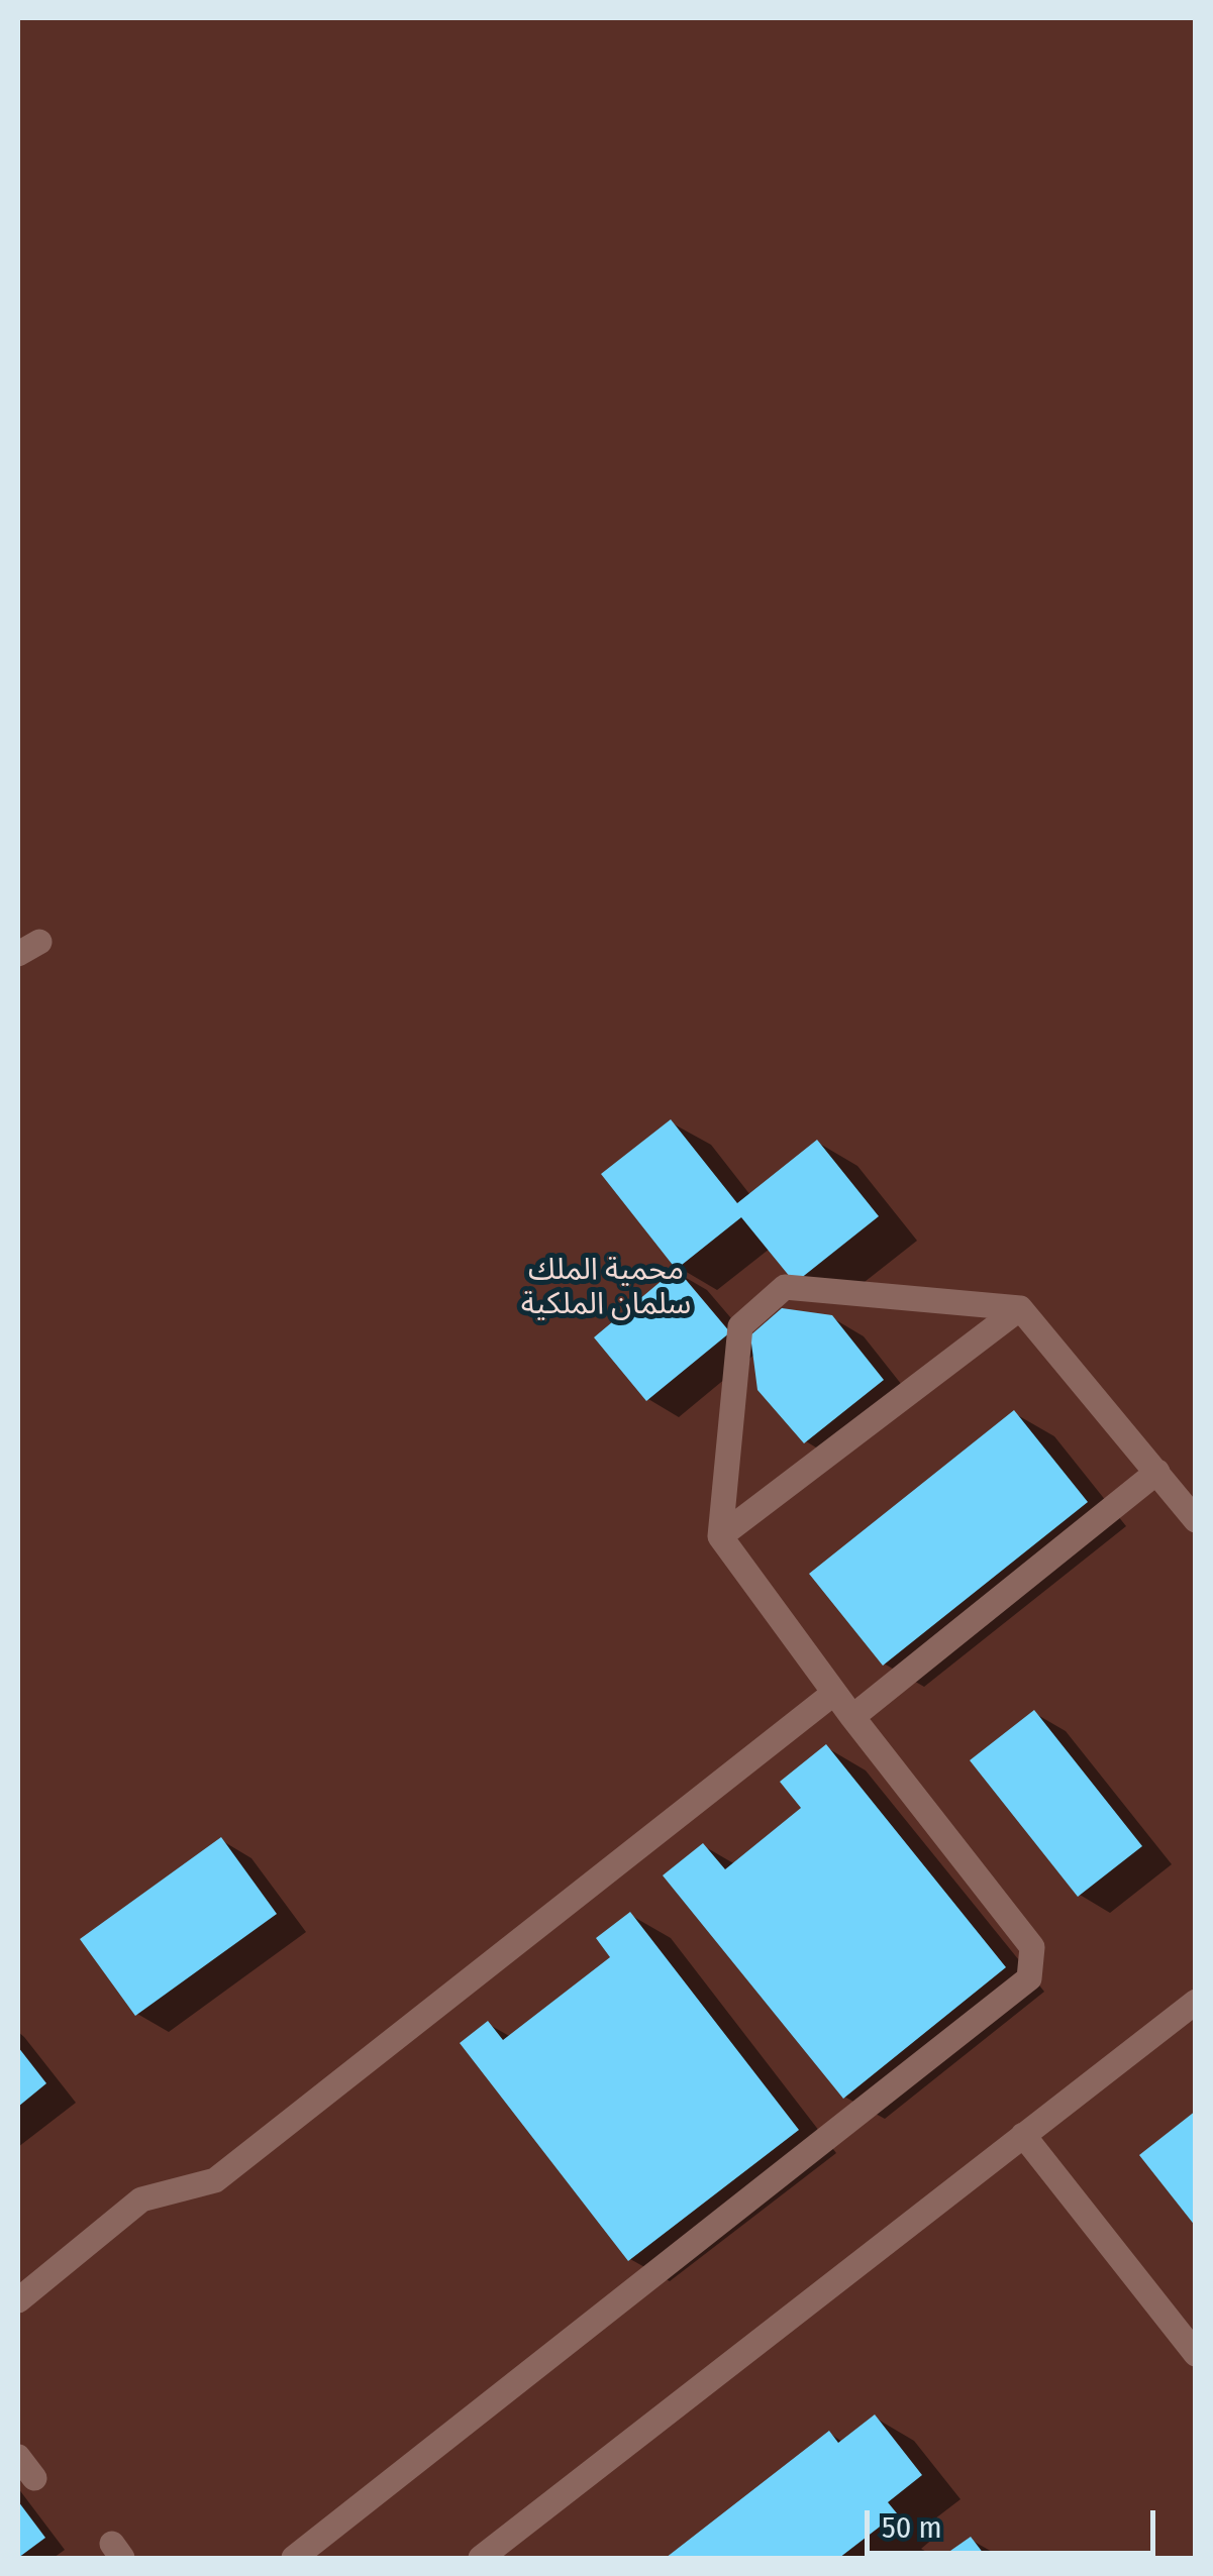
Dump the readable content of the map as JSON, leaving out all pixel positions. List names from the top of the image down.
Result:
{
  "parks": ["محمية الملك سلمان الملكية"],
  "scale_bar": "50 m"
}
